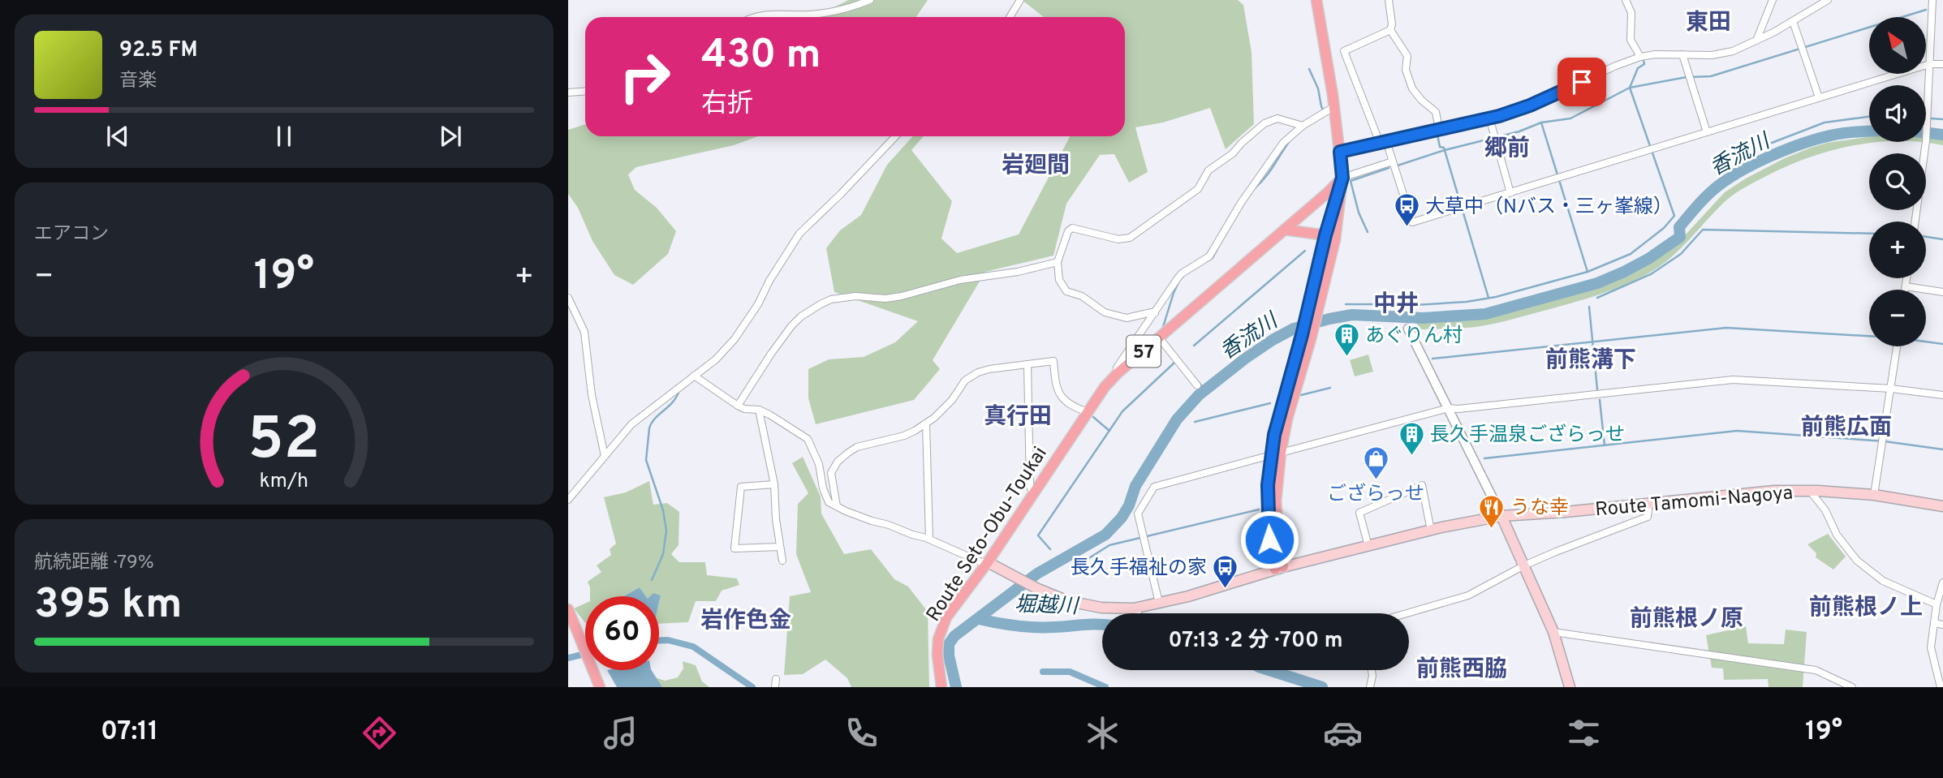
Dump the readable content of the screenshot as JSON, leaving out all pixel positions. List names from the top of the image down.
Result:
{
  "streets": {
    "main road": ["57", "Route Tamomi-Nagoya", "Route Seto-Obu-Toukai"]
  },
  "crossings": [
    ["Route Tamomi-Nagoya", "Route Seto-Obu-Toukai"]
  ],
  "districts": [
    "東田",
    "郷前",
    "岩廻間",
    "中井",
    "前熊溝下",
    "真行田",
    "前熊広面",
    "前熊根ノ上",
    "前熊根ノ原",
    "岩作色金",
    "前熊西脇"
  ],
  "water": ["香流川", "堀越川"],
  "places": {
    "bus stop": ["大草中（Nバス・三ヶ峯線）", "長久手福祉の家"],
    "building": ["あぐりん村", "長久手温泉ござらっせ"],
    "shop": ["ござらっせ"],
    "restaurant": ["うな幸"]
  },
  "north": "top left",
  "page": {
    "map_buttons": ["+", "−"],
    "turn": ["430 m", "右折"],
    "song": ["92.5 FM", "音楽"],
    "tile": [
      "エアコン",
      ["航続距離 · 79%", "395 km"]
    ],
    "heat": ["−", "19°", "+"],
    "limit": "60",
    "trip": "07:13 · 2 分 · 700 m",
    "tabs": ["07:11", "19°"],
    "gauge": ["52", "km/h"]
  }
}
